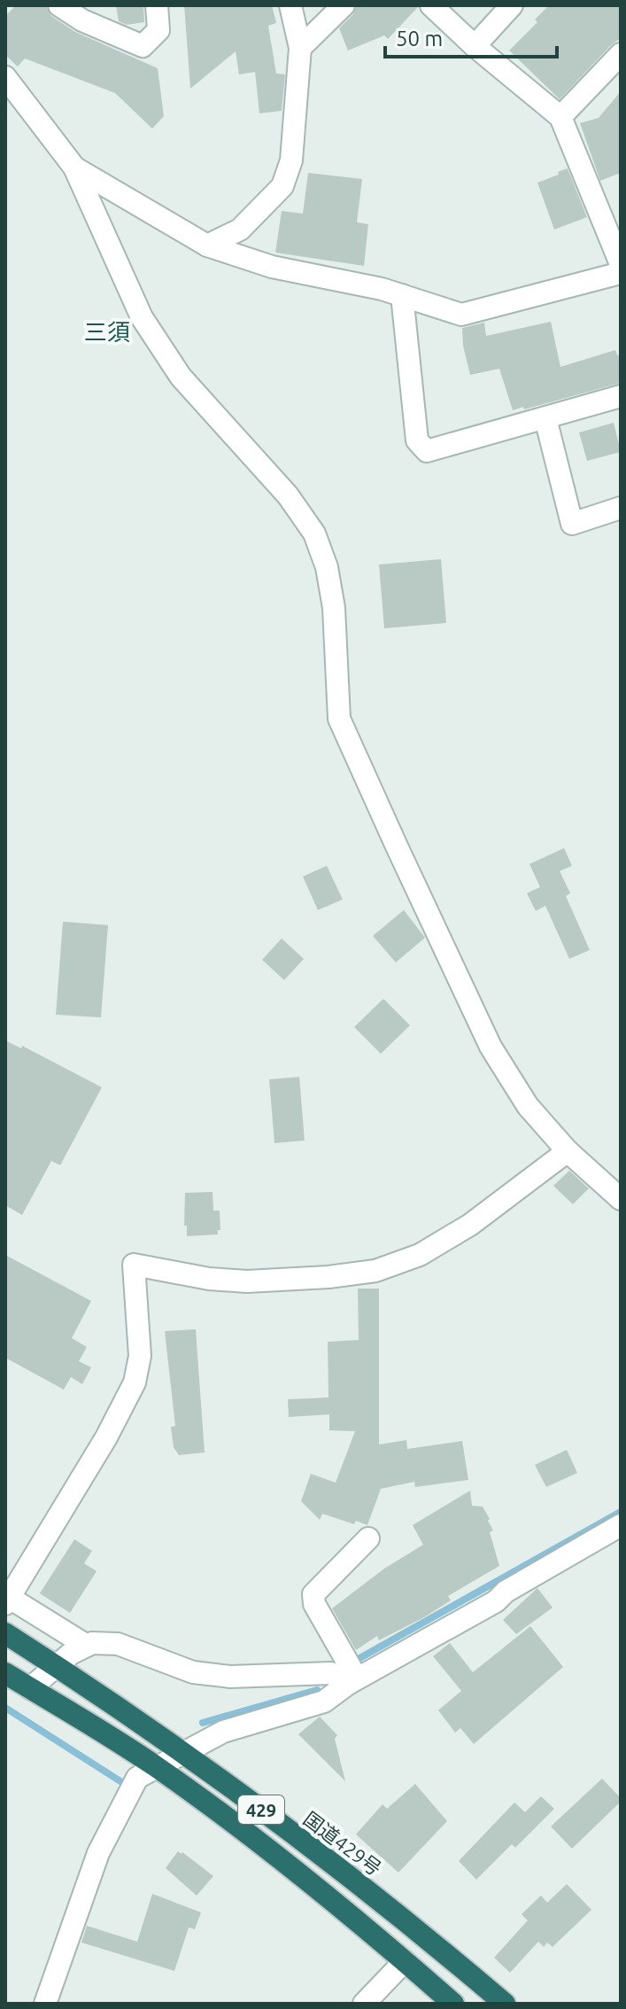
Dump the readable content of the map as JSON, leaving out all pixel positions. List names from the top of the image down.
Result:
{
  "streets": {
    "highway": ["429", "国道429号"]
  },
  "districts": ["三須"],
  "scale_bar": "50 m"
}
